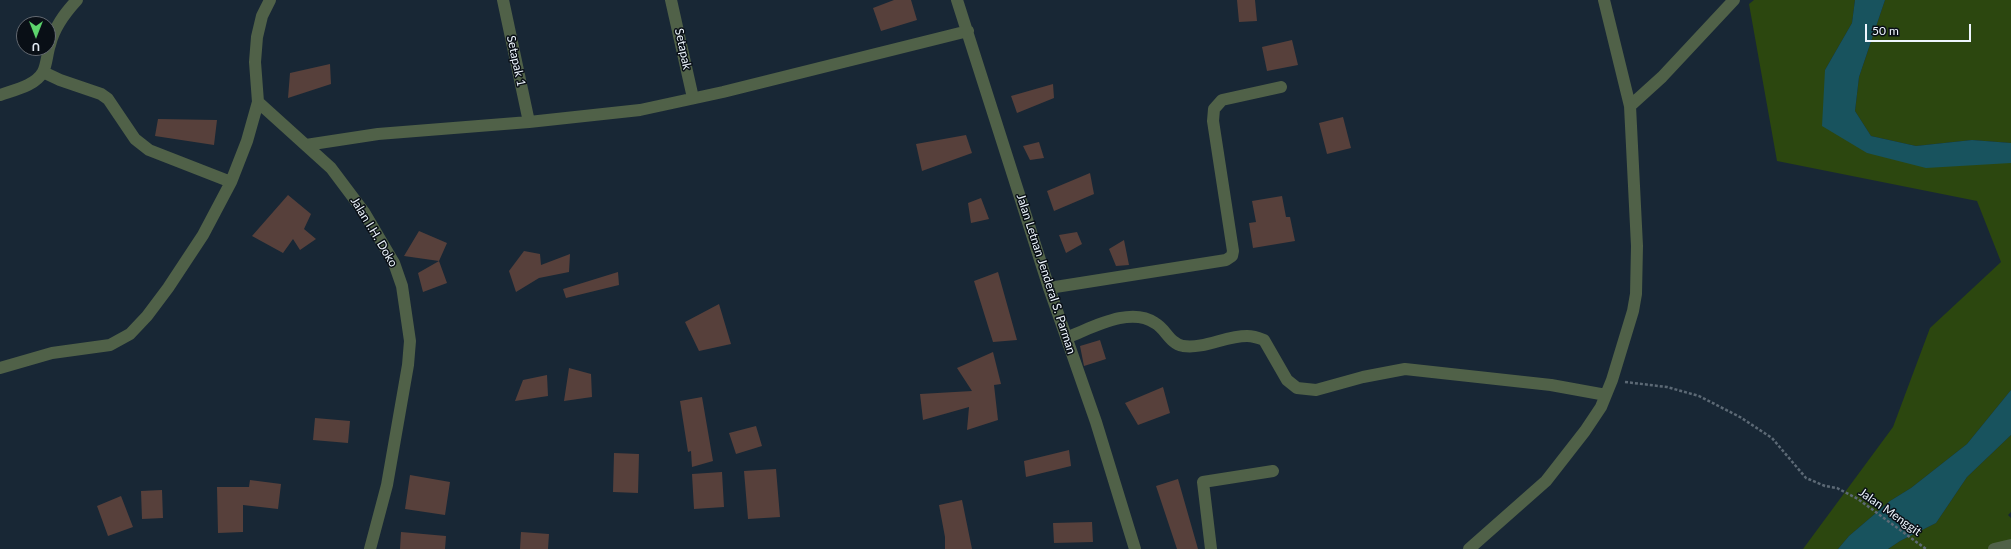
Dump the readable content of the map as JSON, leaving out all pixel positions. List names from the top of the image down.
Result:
{
  "streets": {
    "street": [
      "Setapak",
      "Setapak 1",
      "Jalan I.H. Doko",
      "Jalan Letnan Jenderal S. Parman"
    ],
    "path": ["Jalan Menggit"]
  },
  "scale_bar": "50 m",
  "north": "bottom"
}
